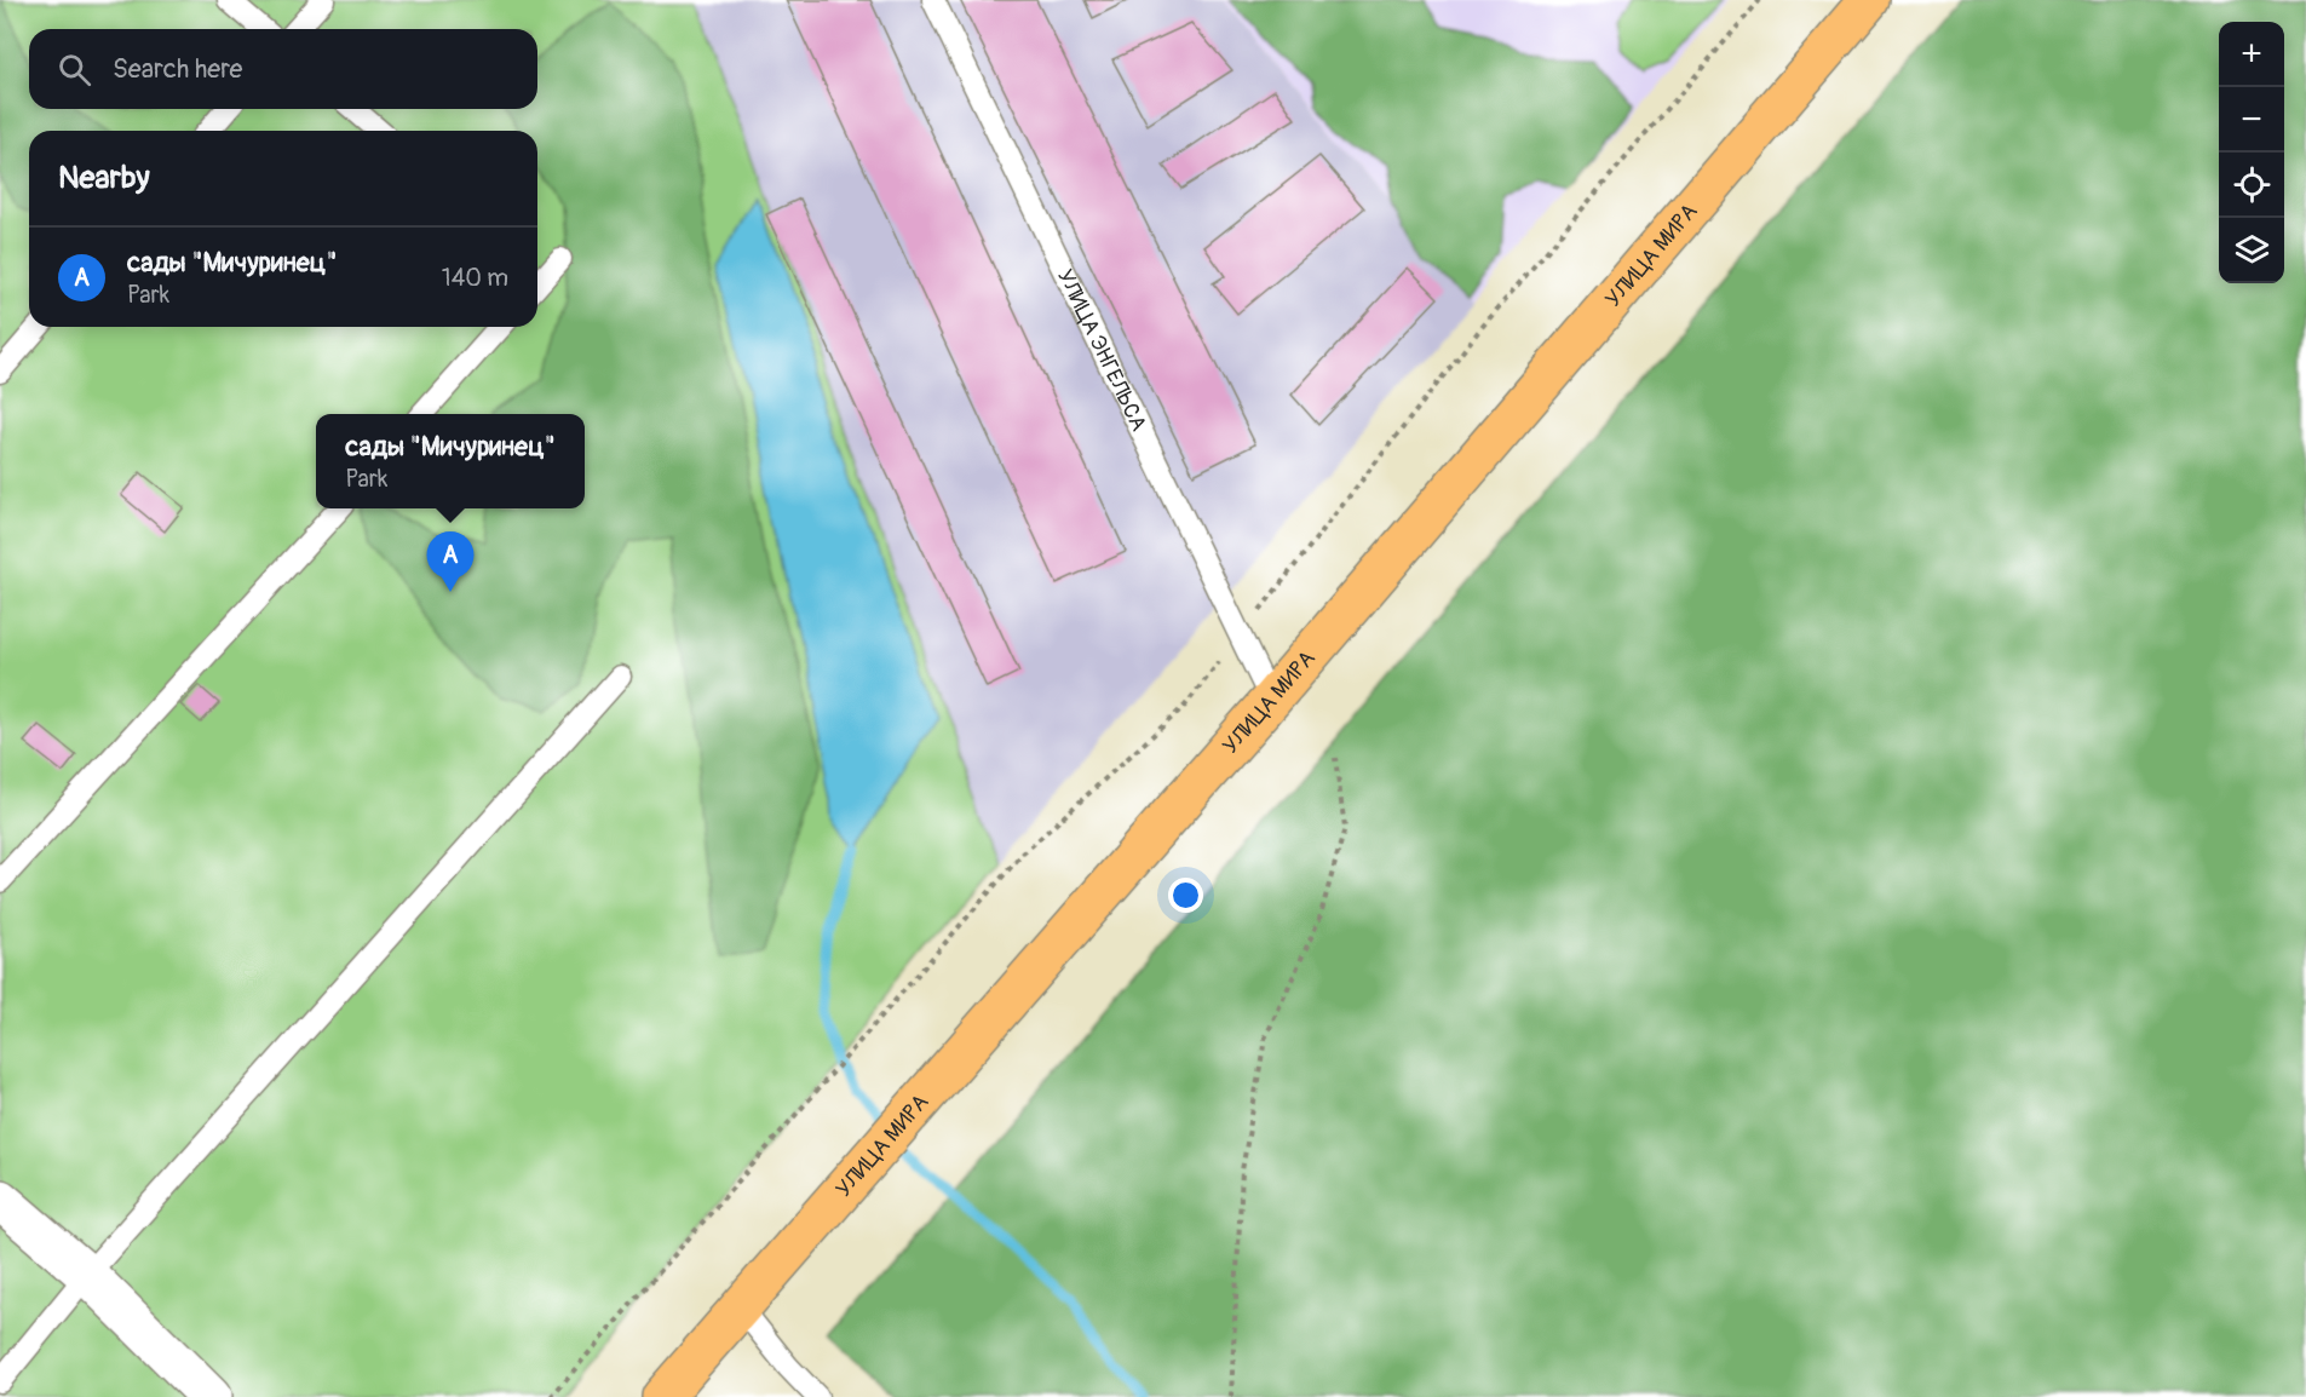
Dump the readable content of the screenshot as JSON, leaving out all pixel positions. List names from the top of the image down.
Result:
{
  "streets": {
    "main road": ["УЛИЦА МИРА"],
    "lane": ["УЛИЦА ЭНГЕЛЬСА"]
  },
  "crossings": [
    ["УЛИЦА МИРА", "УЛИЦА ЭНГЕЛЬСА"]
  ],
  "page": {
    "map_buttons": ["+", "−"],
    "search": "Search here",
    "heading": "Nearby",
    "list": [
      {
        "mark": "A",
        "name": "сады \"Мичуринец\"",
        "note": "Park",
        "value": "140 m"
      }
    ],
    "popup": ["сады \"Мичуринец\"", "Park"],
    "pins": "A"
  }
}
